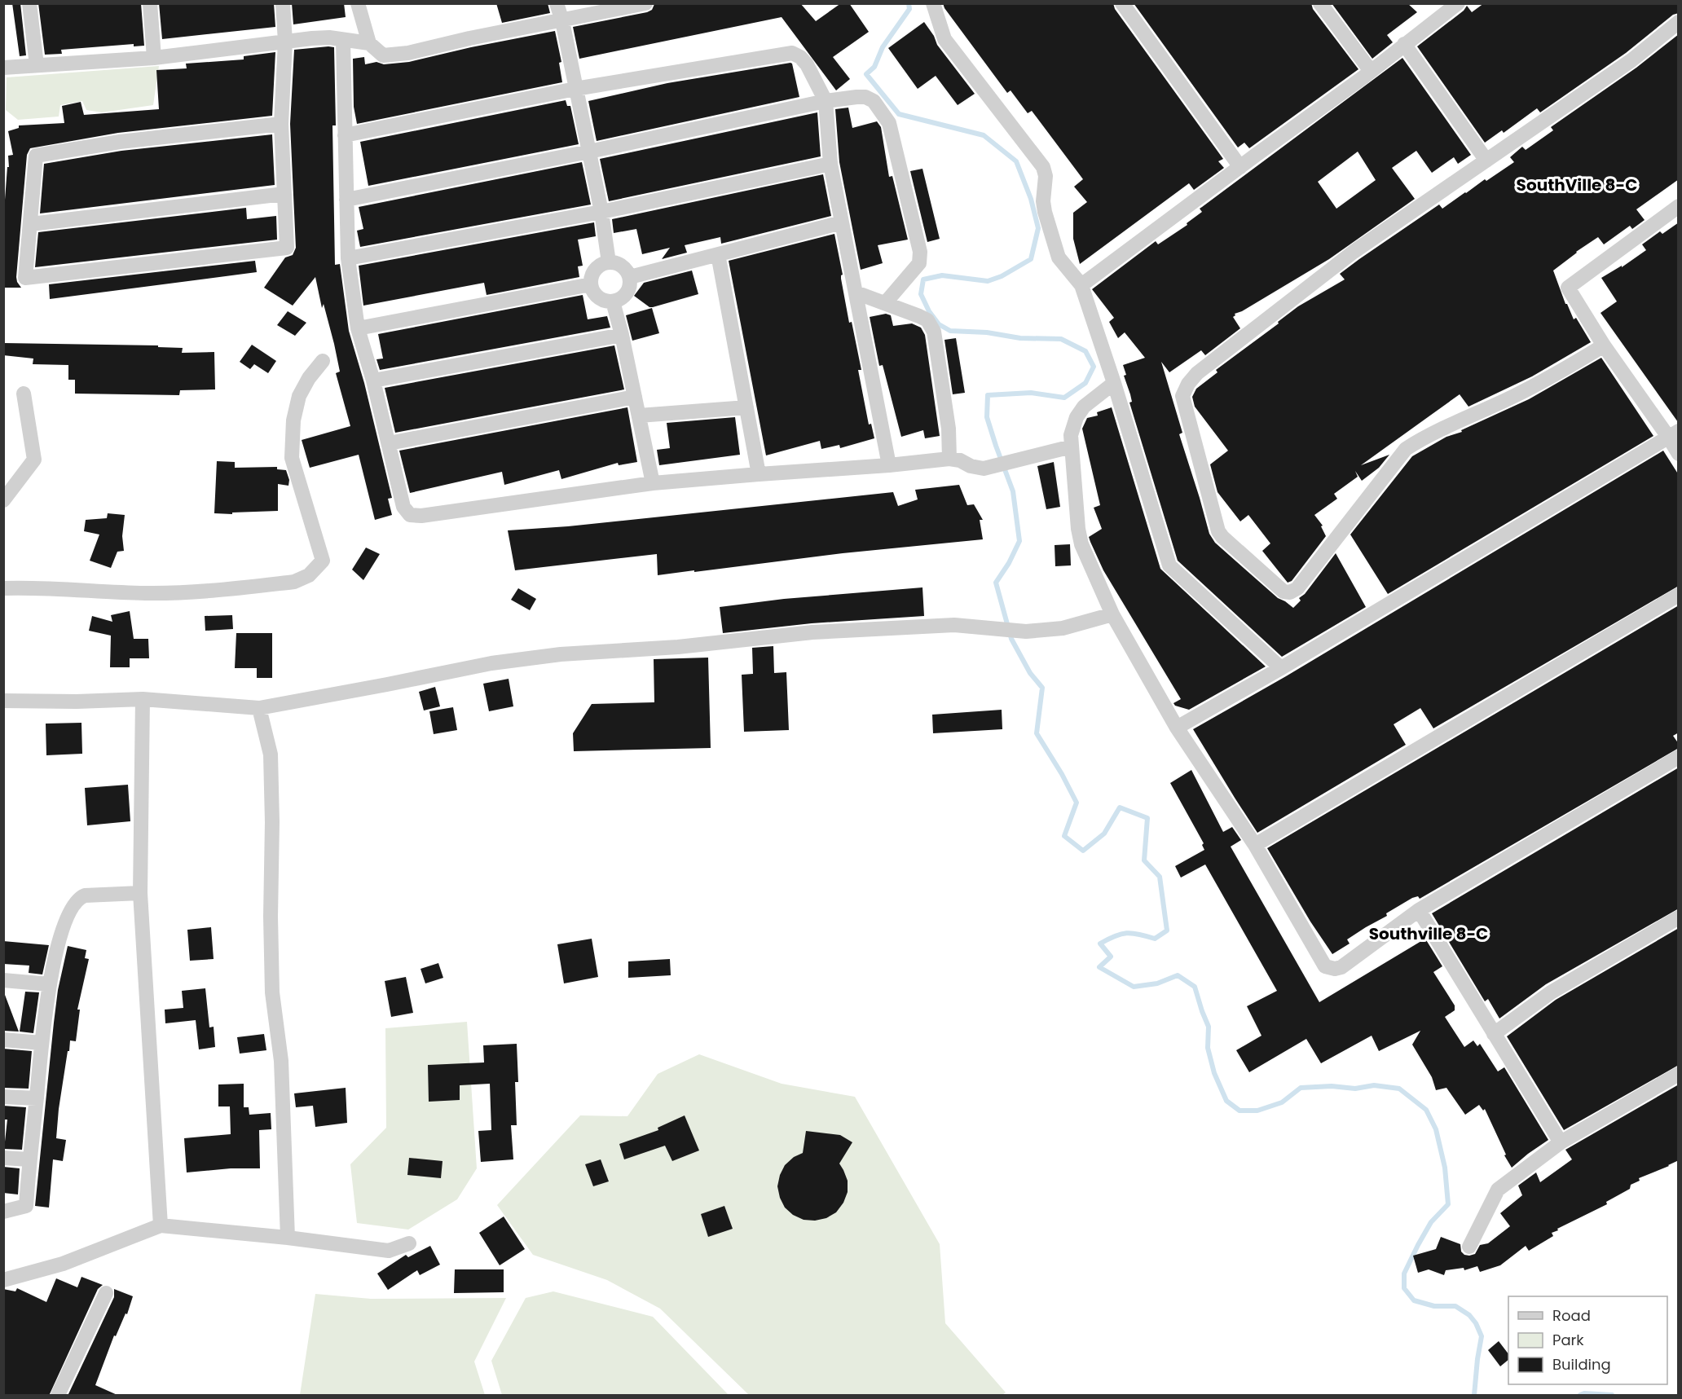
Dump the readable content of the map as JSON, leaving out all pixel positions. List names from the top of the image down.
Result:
{
  "districts": ["SouthVille 8-C", "Southville 8-C"],
  "legend": ["Road", "Park", "Building"]
}
